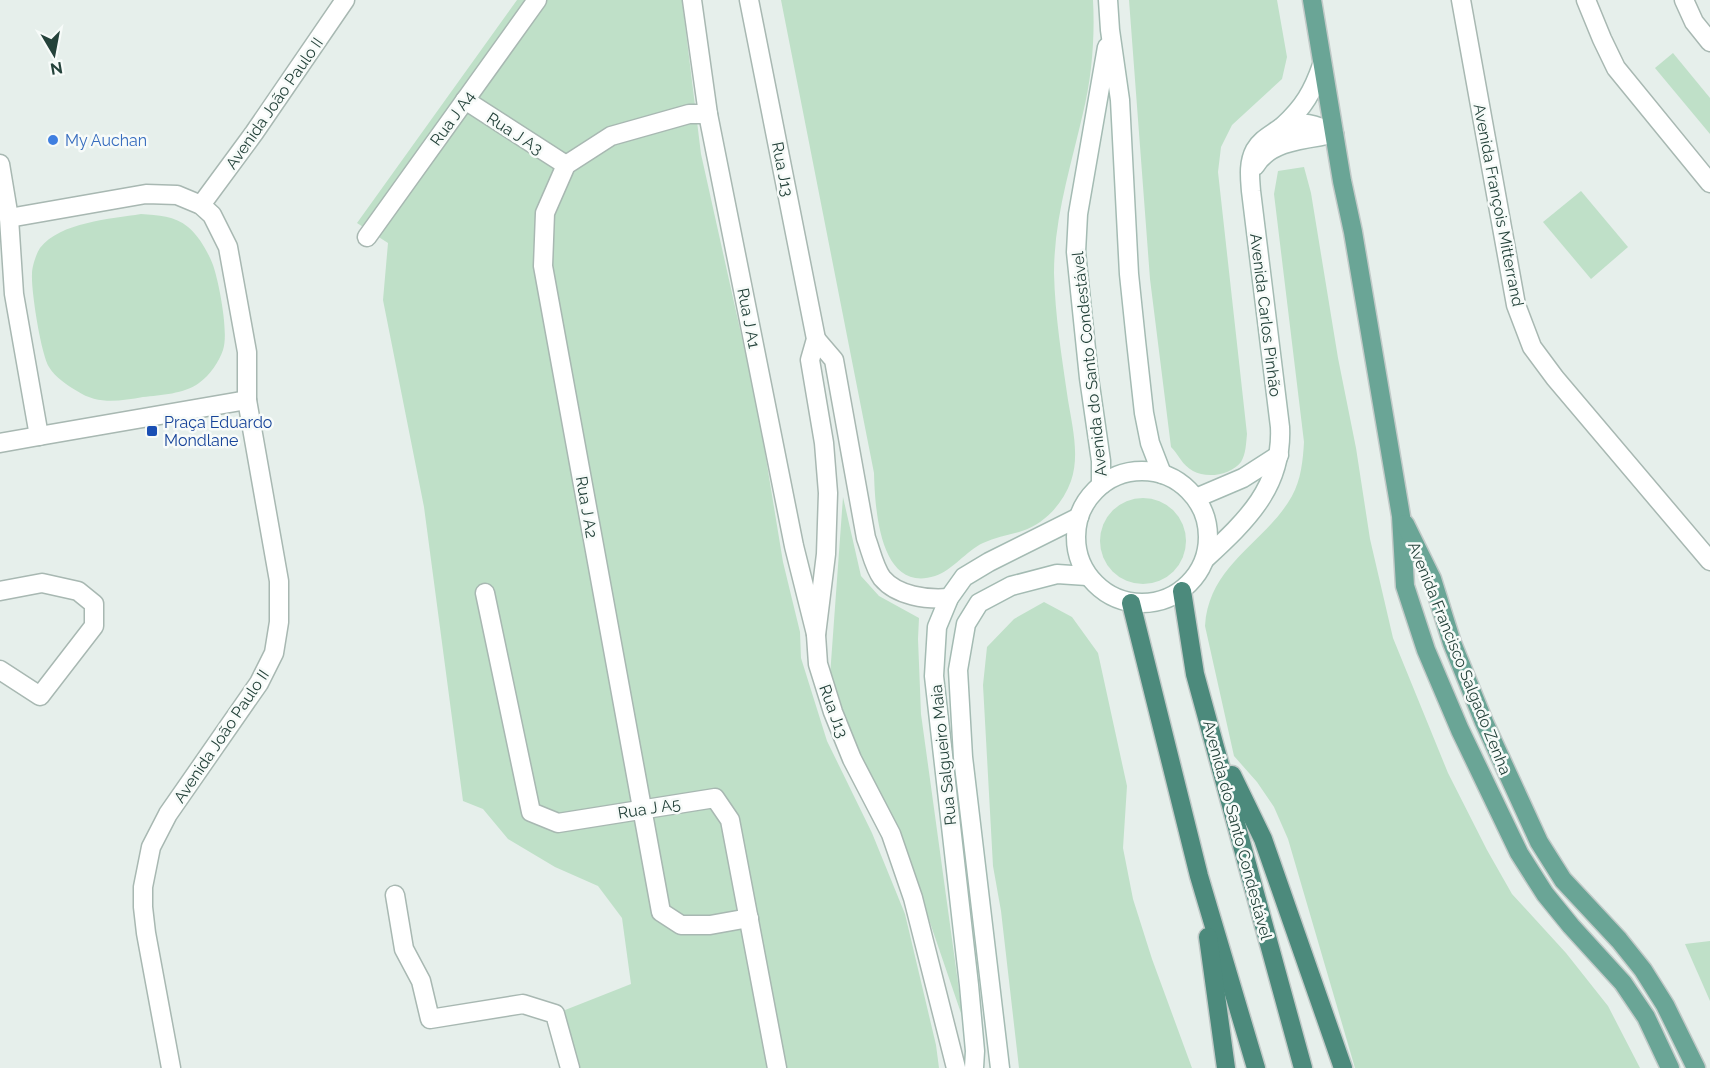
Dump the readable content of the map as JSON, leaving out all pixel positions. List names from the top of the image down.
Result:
{
  "streets": {
    "highway": ["Avenida do Santo Condestável"],
    "main road": ["Avenida Carlos Pinhão", "Avenida Francisco Salgado Zenha"],
    "street": [
      "Avenida João Paulo II",
      "Rua J A4",
      "Rua J A3",
      "Rua J13",
      "Avenida François Mitterrand",
      "Rua J A1",
      "Rua J A2",
      "Rua Salgueiro Maia",
      "Rua J A5"
    ]
  },
  "crossings": [
    ["Rua J A4", "Rua J A3"],
    ["Rua J A3", "Rua J A2"],
    ["Rua J13", "Rua J A1"],
    ["Rua J13", "Rua Salgueiro Maia"],
    ["Avenida Carlos Pinhão", "Avenida do Santo Condestável"],
    ["Avenida Carlos Pinhão", "Avenida Francisco Salgado Zenha"],
    ["Avenida Carlos Pinhão", "Rua Salgueiro Maia"],
    ["Avenida do Santo Condestável", "Rua Salgueiro Maia"],
    ["Rua J A2", "Rua J A5"]
  ],
  "places": {
    "other": ["My Auchan"],
    "transit": ["Praça Eduardo Mondlane"]
  },
  "north": "bottom"
}
